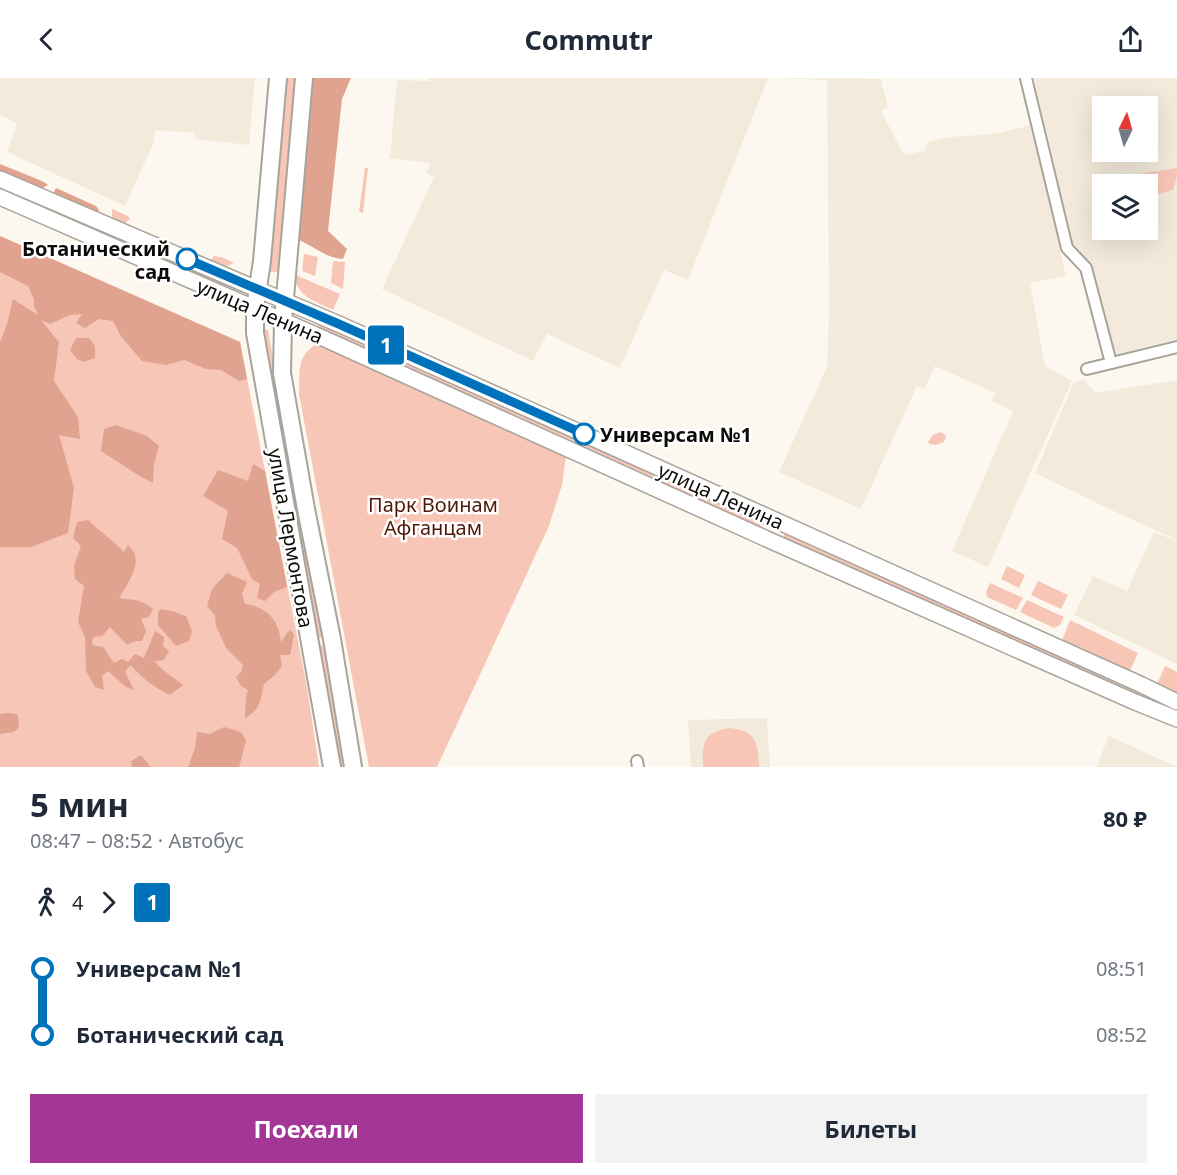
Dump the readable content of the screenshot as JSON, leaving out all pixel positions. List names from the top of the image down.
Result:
{
  "streets": {
    "main road": ["улица Ленина", "улица Лермонтова"]
  },
  "crossings": [
    ["улица Ленина", "улица Лермонтова"]
  ],
  "parks": ["Парк Воинам Афганцам"],
  "places": ["Ботанический сад", "Универсам №1"],
  "lines": ["bus line 1"],
  "north": "top",
  "page": {
    "header": "Commutr",
    "on_map": "1",
    "heading": ["5 мин", "08:47 – 08:52 · Автобус", "80 ₽"],
    "legs": ["4", "1"],
    "list": [
      {
        "name": "Универсам №1",
        "value": "08:51"
      },
      {
        "name": "Ботанический сад",
        "value": "08:52"
      }
    ],
    "buttons": ["Поехали", "Билеты"]
  }
}
